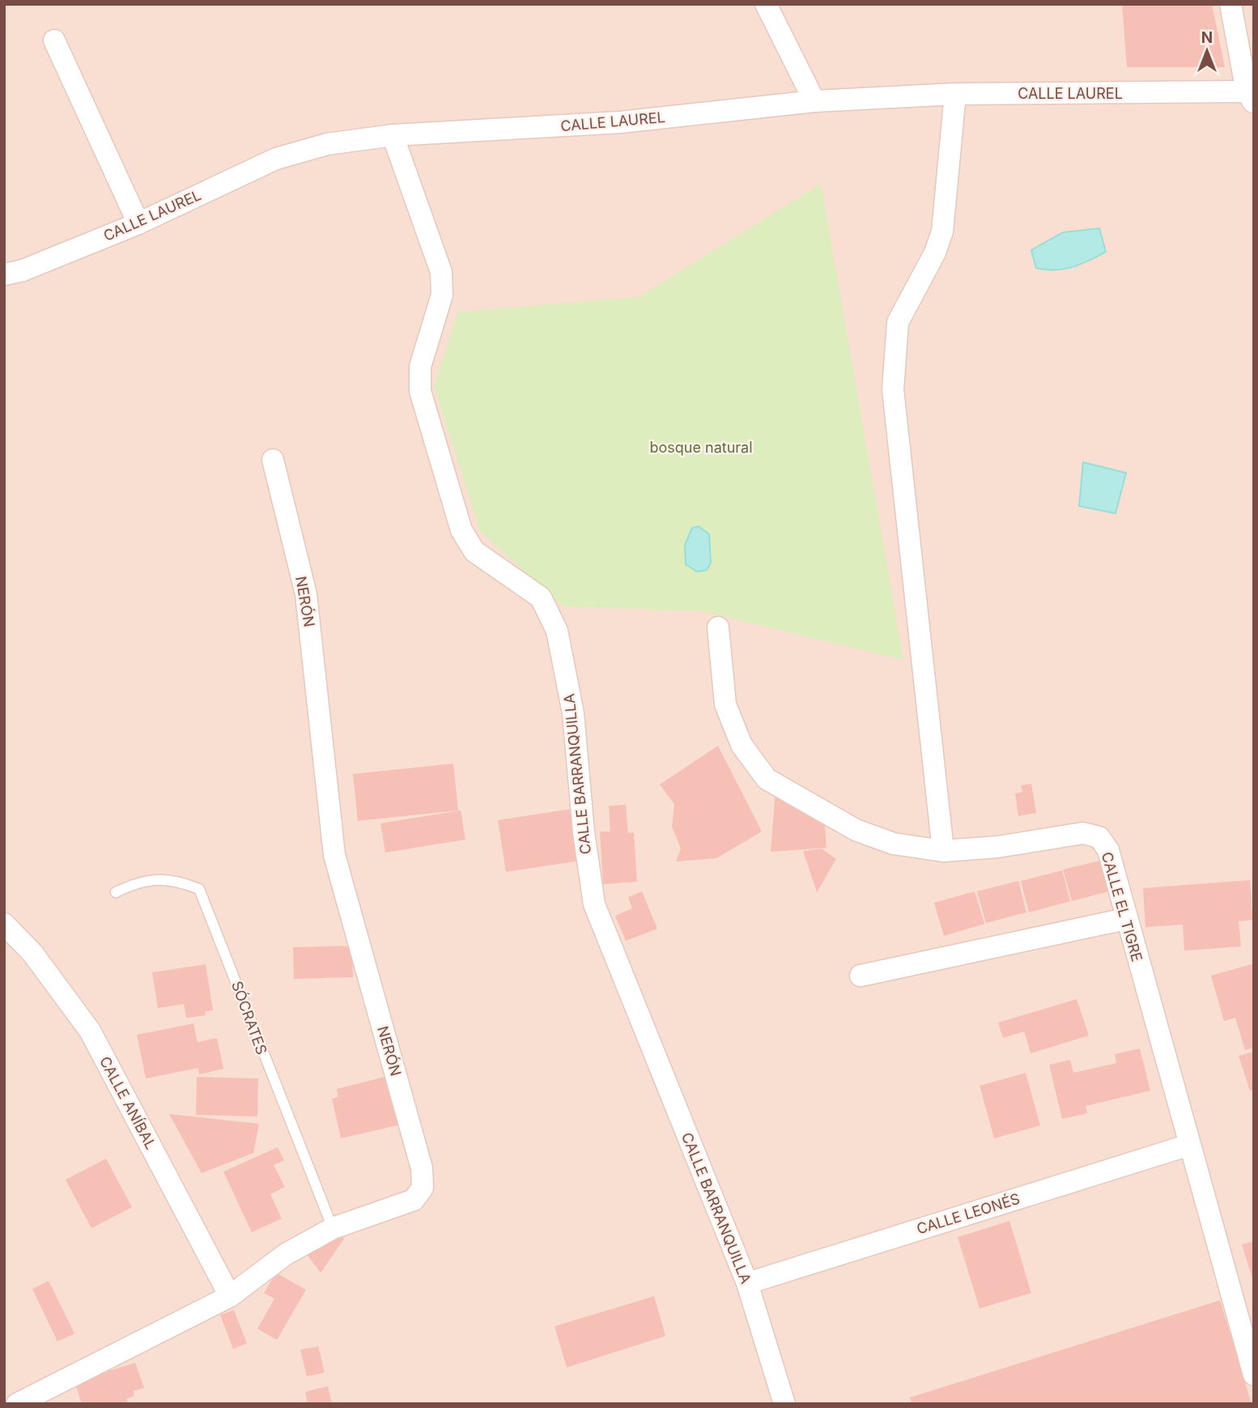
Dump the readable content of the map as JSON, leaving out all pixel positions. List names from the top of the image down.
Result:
{
  "streets": {
    "street": [
      "CALLE LAUREL",
      "NERÓN",
      "CALLE BARRANQUILLA",
      "CALLE EL TIGRE",
      "CALLE ANÍBAL",
      "CALLE LEONÉS"
    ],
    "lane": ["SÓCRATES"]
  },
  "crossings": [
    ["CALLE LAUREL", "CALLE BARRANQUILLA"],
    ["NERÓN", "SÓCRATES"],
    ["NERÓN", "CALLE ANÍBAL"],
    ["CALLE BARRANQUILLA", "CALLE LEONÉS"],
    ["CALLE EL TIGRE", "CALLE LEONÉS"]
  ],
  "parks": ["bosque natural"],
  "north": "top"
}
